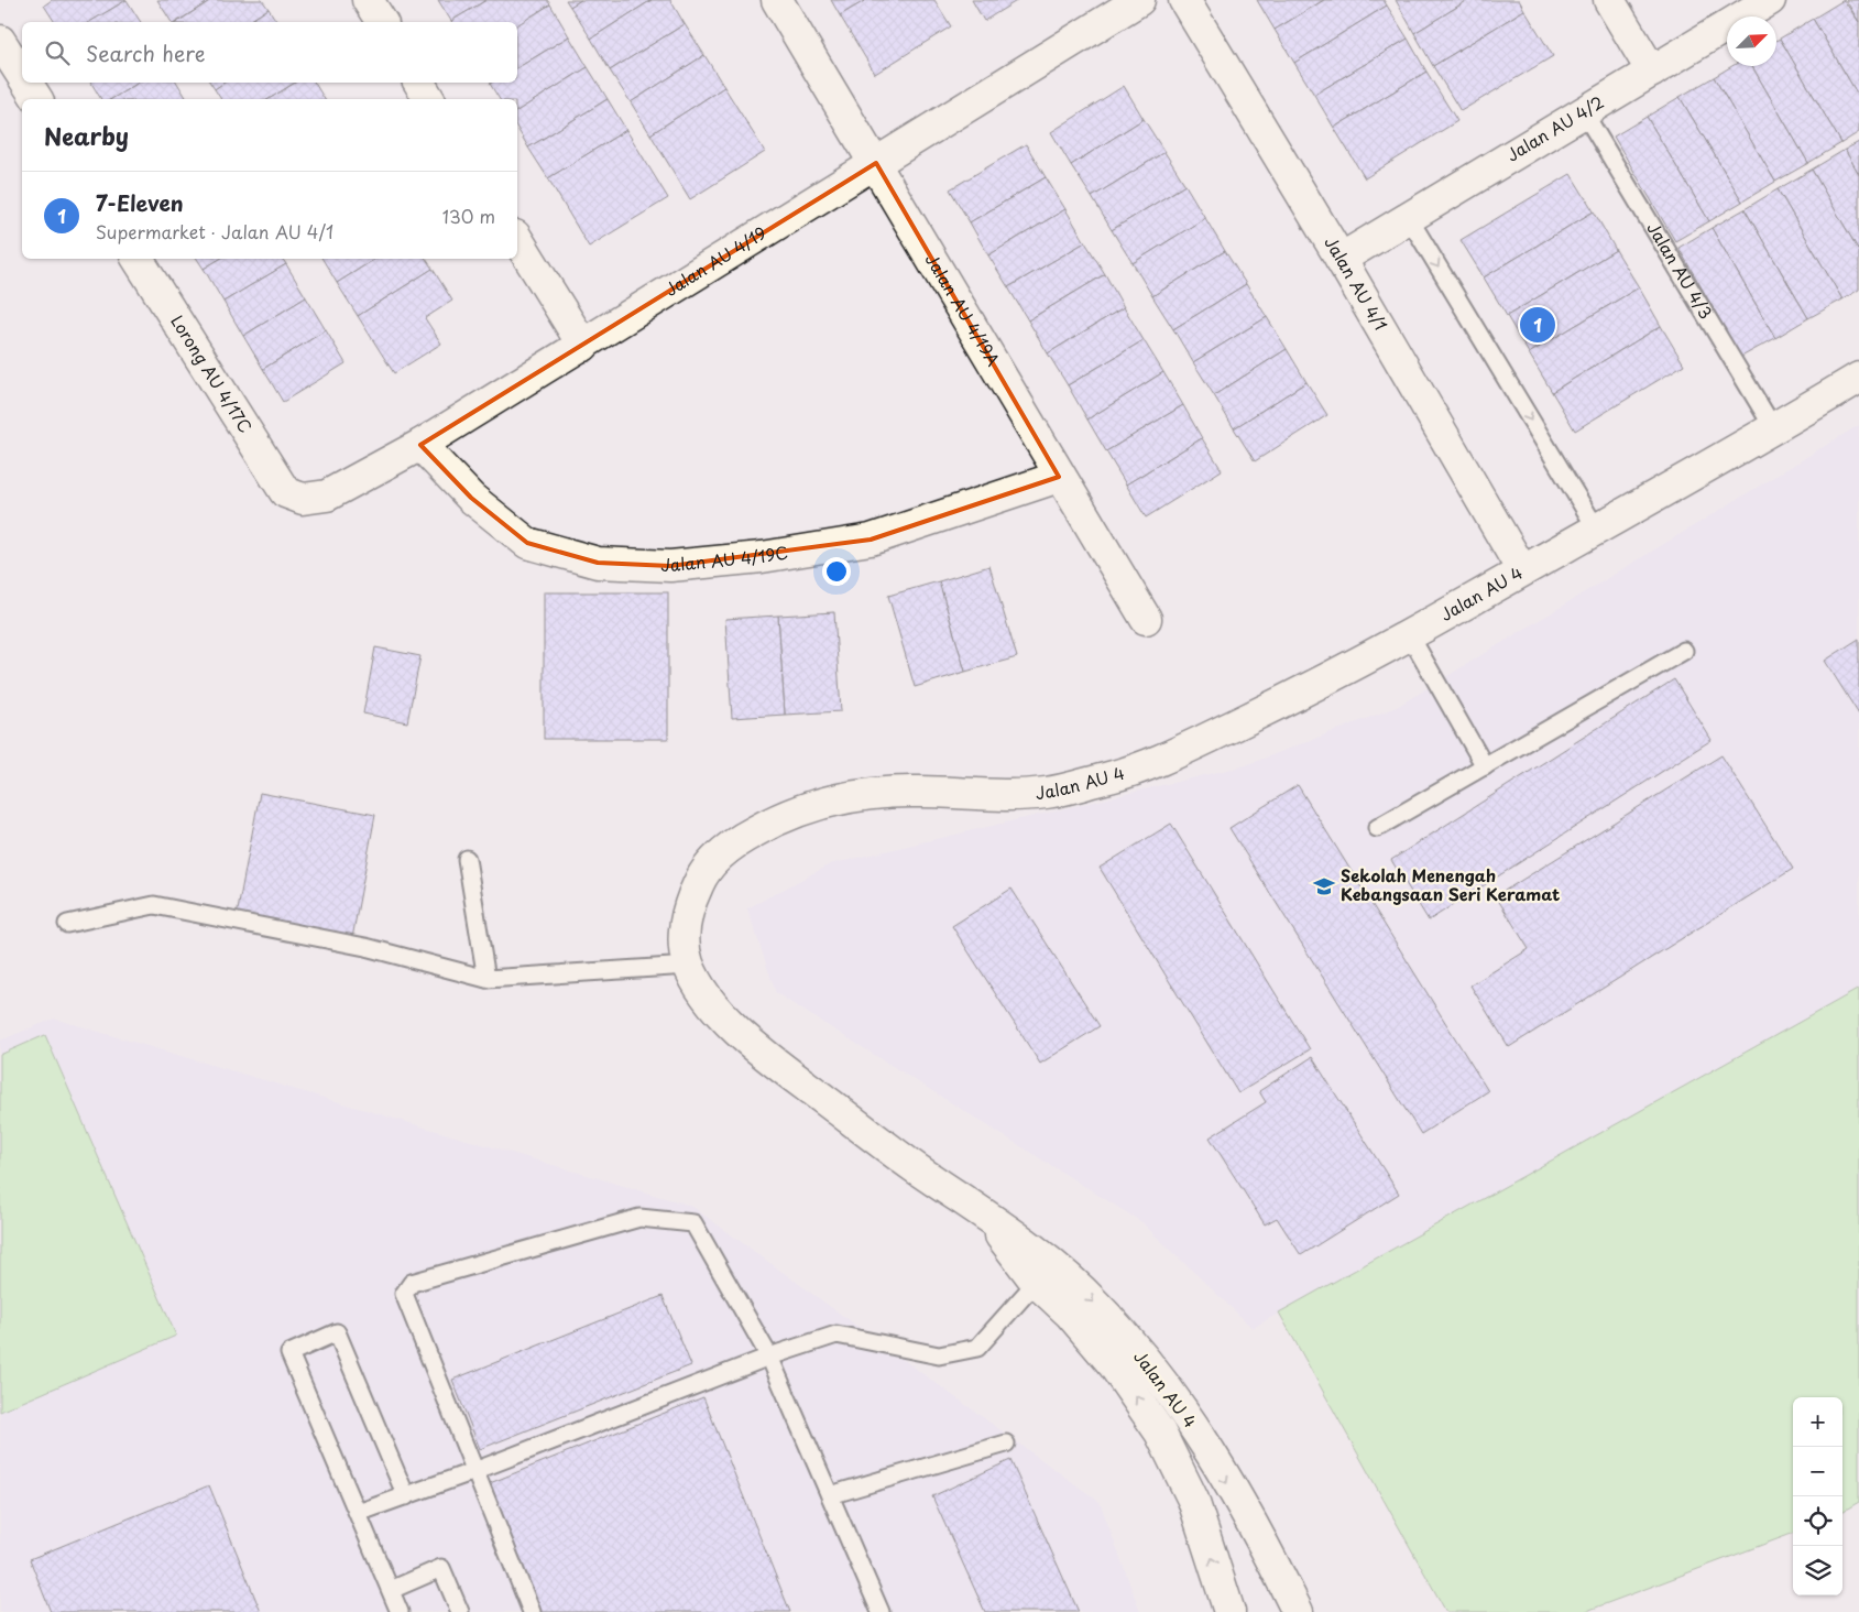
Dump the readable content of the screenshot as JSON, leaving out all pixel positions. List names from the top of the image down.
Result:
{
  "streets": {
    "street": [
      "Jalan AU 4/2",
      "Jalan AU 4/19",
      "Jalan AU 4/1",
      "Jalan AU 4/19A",
      "Lorong AU 4/17C",
      "Jalan AU 4/19C",
      "Jalan AU 4"
    ],
    "lane": ["Jalan AU 4/3"]
  },
  "crossings": [
    ["Jalan AU 4/2", "Jalan AU 4/3"],
    ["Jalan AU 4/2", "Jalan AU 4/1"],
    ["Jalan AU 4/19", "Jalan AU 4/19A"],
    ["Jalan AU 4/19", "Lorong AU 4/17C"],
    ["Jalan AU 4/19", "Jalan AU 4/19C"],
    ["Jalan AU 4/3", "Jalan AU 4"],
    ["Jalan AU 4/1", "Jalan AU 4"],
    ["Jalan AU 4/19A", "Jalan AU 4/19C"]
  ],
  "places": {
    "school or university": ["Sekolah Menengah Kebangsaan Seri Keramat"]
  },
  "north": "top right",
  "page": {
    "search": "Search here",
    "heading": "Nearby",
    "list": [
      {
        "mark": "1",
        "name": "7-Eleven",
        "note": "Supermarket · Jalan AU 4/1",
        "value": "130 m"
      }
    ],
    "pins": "1",
    "map_buttons": ["+", "−"]
  }
}
